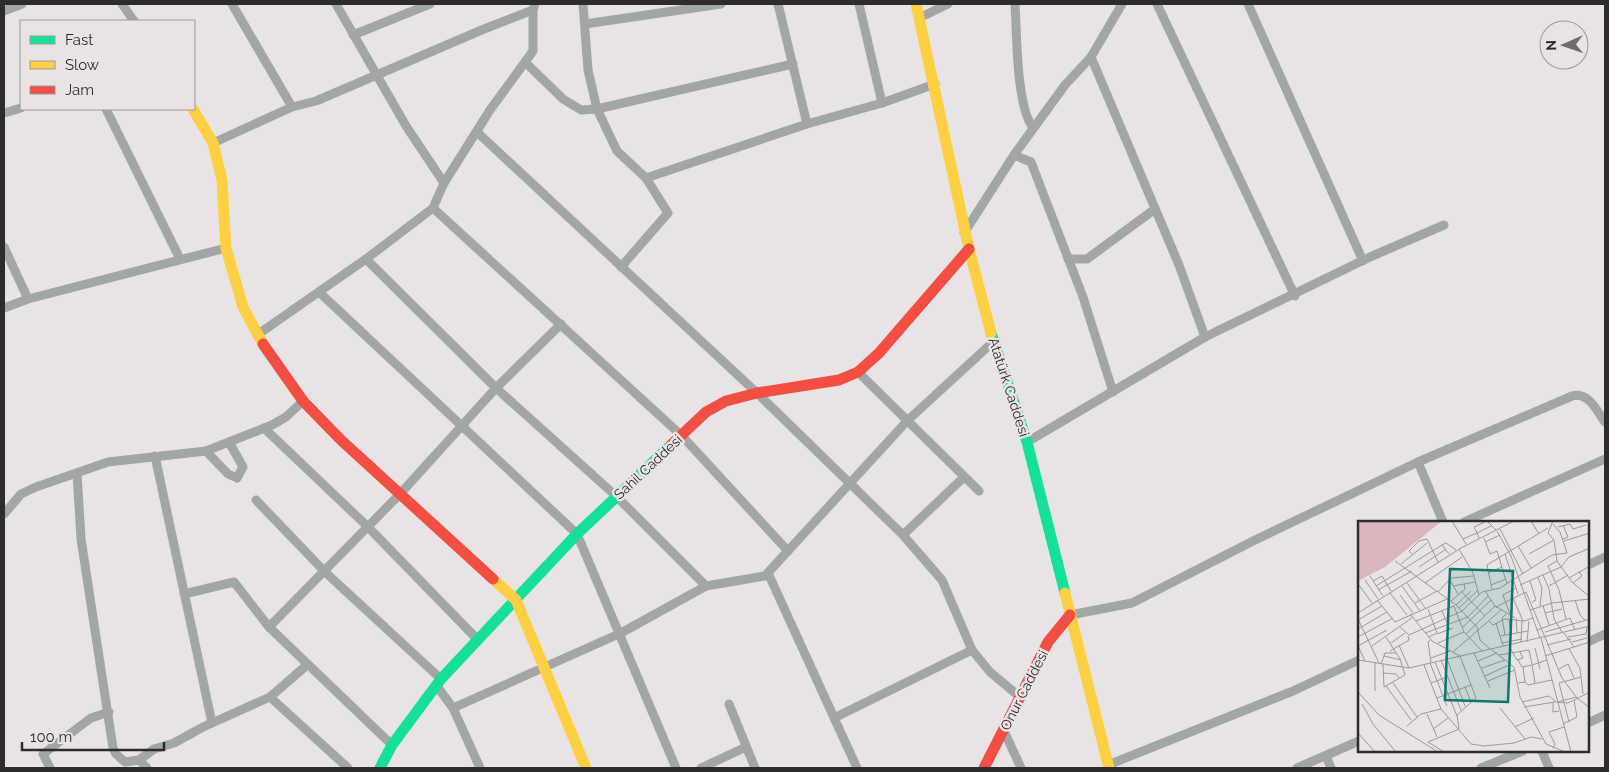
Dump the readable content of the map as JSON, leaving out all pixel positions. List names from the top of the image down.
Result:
{
  "streets": {
    "street": ["Atatürk Caddesi", "Sahil Caddesi", "Onur Caddesi"]
  },
  "crossings": [
    ["Atatürk Caddesi", "Sahil Caddesi"],
    ["Atatürk Caddesi", "Onur Caddesi"]
  ],
  "legend": ["Fast", "Slow", "Jam"],
  "scale_bar": "100 m",
  "north": "left"
}
